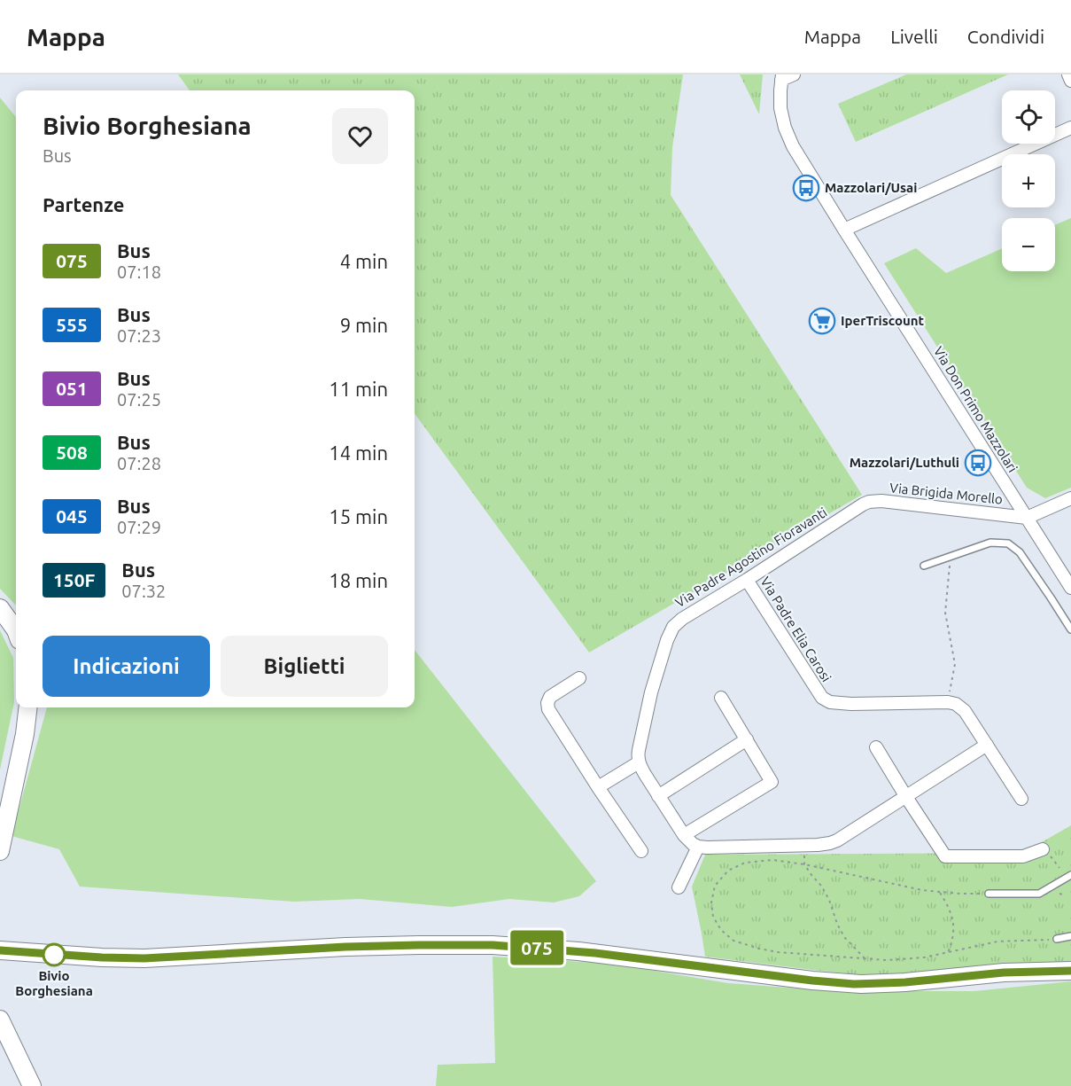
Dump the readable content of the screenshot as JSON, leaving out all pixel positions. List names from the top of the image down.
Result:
{
  "streets": {
    "street": [
      "Via Don Primo Mazzolari",
      "Via Brigida Morello",
      "Via Padre Agostino Fioravanti",
      "Via Padre Elia Carosi"
    ]
  },
  "crossings": [
    ["Via Don Primo Mazzolari", "Via Brigida Morello"],
    ["Via Brigida Morello", "Via Padre Agostino Fioravanti"],
    ["Via Padre Agostino Fioravanti", "Via Padre Elia Carosi"]
  ],
  "places": {
    "bus stop": ["Mazzolari/Usai", "Mazzolari/Luthuli"],
    "supermarket": ["IperTriscount"],
    "other": ["Bivio Borghesiana"]
  },
  "lines": ["bus line 075"],
  "page": {
    "header": "Mappa",
    "nav": ["Mappa", "Livelli", "Condividi"],
    "on_map": "075",
    "map_buttons": ["+", "−"],
    "heading": [
      ["Bivio Borghesiana", "Bus"],
      "Partenze"
    ],
    "list": [
      {
        "mark": "075",
        "name": "Bus",
        "note": "07:18",
        "value": "4 min"
      },
      {
        "mark": "555",
        "name": "Bus",
        "note": "07:23",
        "value": "9 min"
      },
      {
        "mark": "051",
        "name": "Bus",
        "note": "07:25",
        "value": "11 min"
      },
      {
        "mark": "508",
        "name": "Bus",
        "note": "07:28",
        "value": "14 min"
      },
      {
        "mark": "045",
        "name": "Bus",
        "note": "07:29",
        "value": "15 min"
      },
      {
        "mark": "150F",
        "name": "Bus",
        "note": "07:32",
        "value": "18 min"
      }
    ],
    "buttons": ["Indicazioni", "Biglietti"]
  }
}
